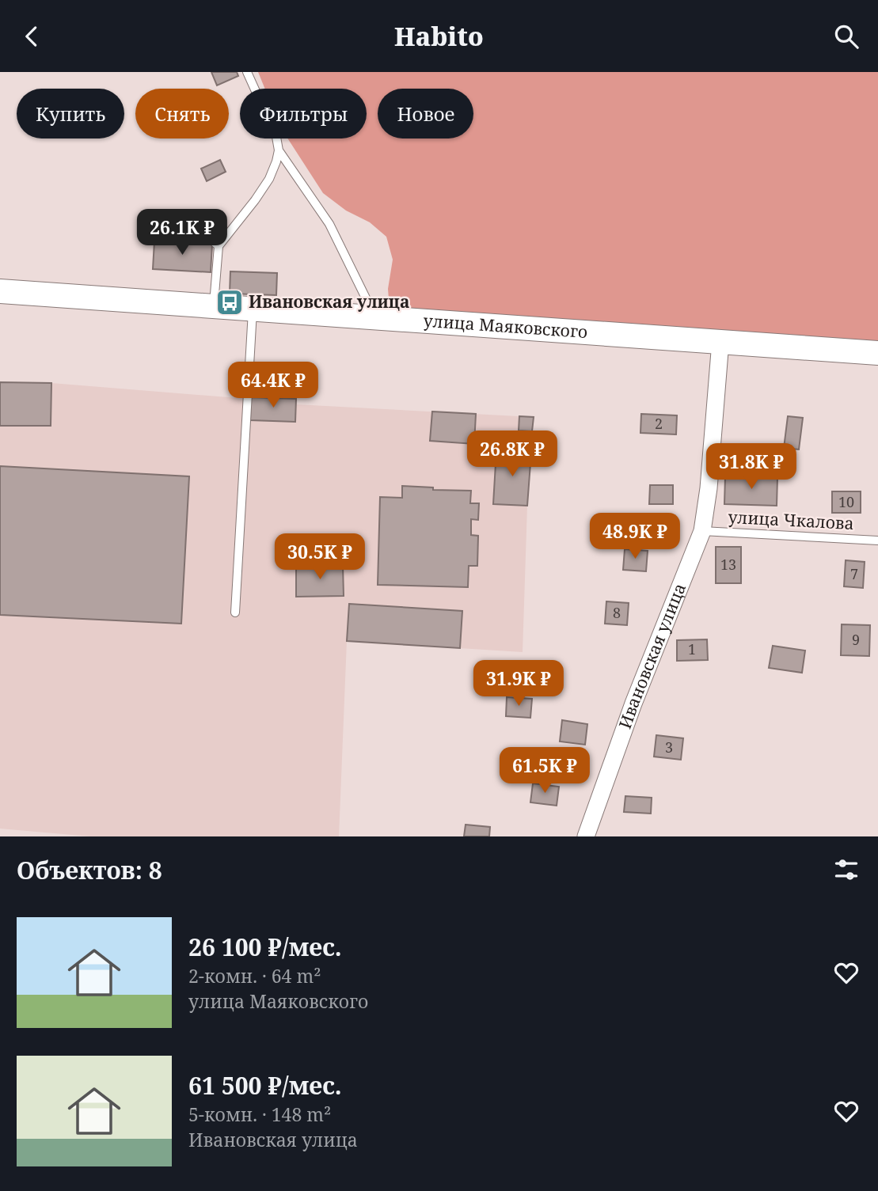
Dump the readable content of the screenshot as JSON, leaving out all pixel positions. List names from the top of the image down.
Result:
{
  "streets": {
    "street": ["улица Маяковского", "Ивановская улица"],
    "lane": ["улица Чкалова"]
  },
  "crossings": [
    ["улица Маяковского", "Ивановская улица"],
    ["улица Чкалова", "Ивановская улица"]
  ],
  "places": {
    "bus stop": ["Ивановская улица"]
  },
  "house_numbers": [
    "2",
    "10",
    "13",
    "7",
    "8",
    "9",
    "1",
    "3"
  ],
  "page": {
    "header": "Habito",
    "chip": [
      "Купить",
      "Снять",
      "Фильтры",
      "Новое"
    ],
    "price": [
      "26.1K ₽",
      "64.4K ₽",
      "26.8K ₽",
      "31.8K ₽",
      "48.9K ₽",
      "30.5K ₽",
      "31.9K ₽",
      "61.5K ₽"
    ],
    "heading": "Объектов: 8",
    "list": [
      {
        "name": "26 100 ₽/мес.",
        "note": "2-комн. · 64 m² · улица Маяковского"
      },
      {
        "name": "61 500 ₽/мес.",
        "note": "5-комн. · 148 m² · Ивановская улица"
      }
    ]
  }
}
